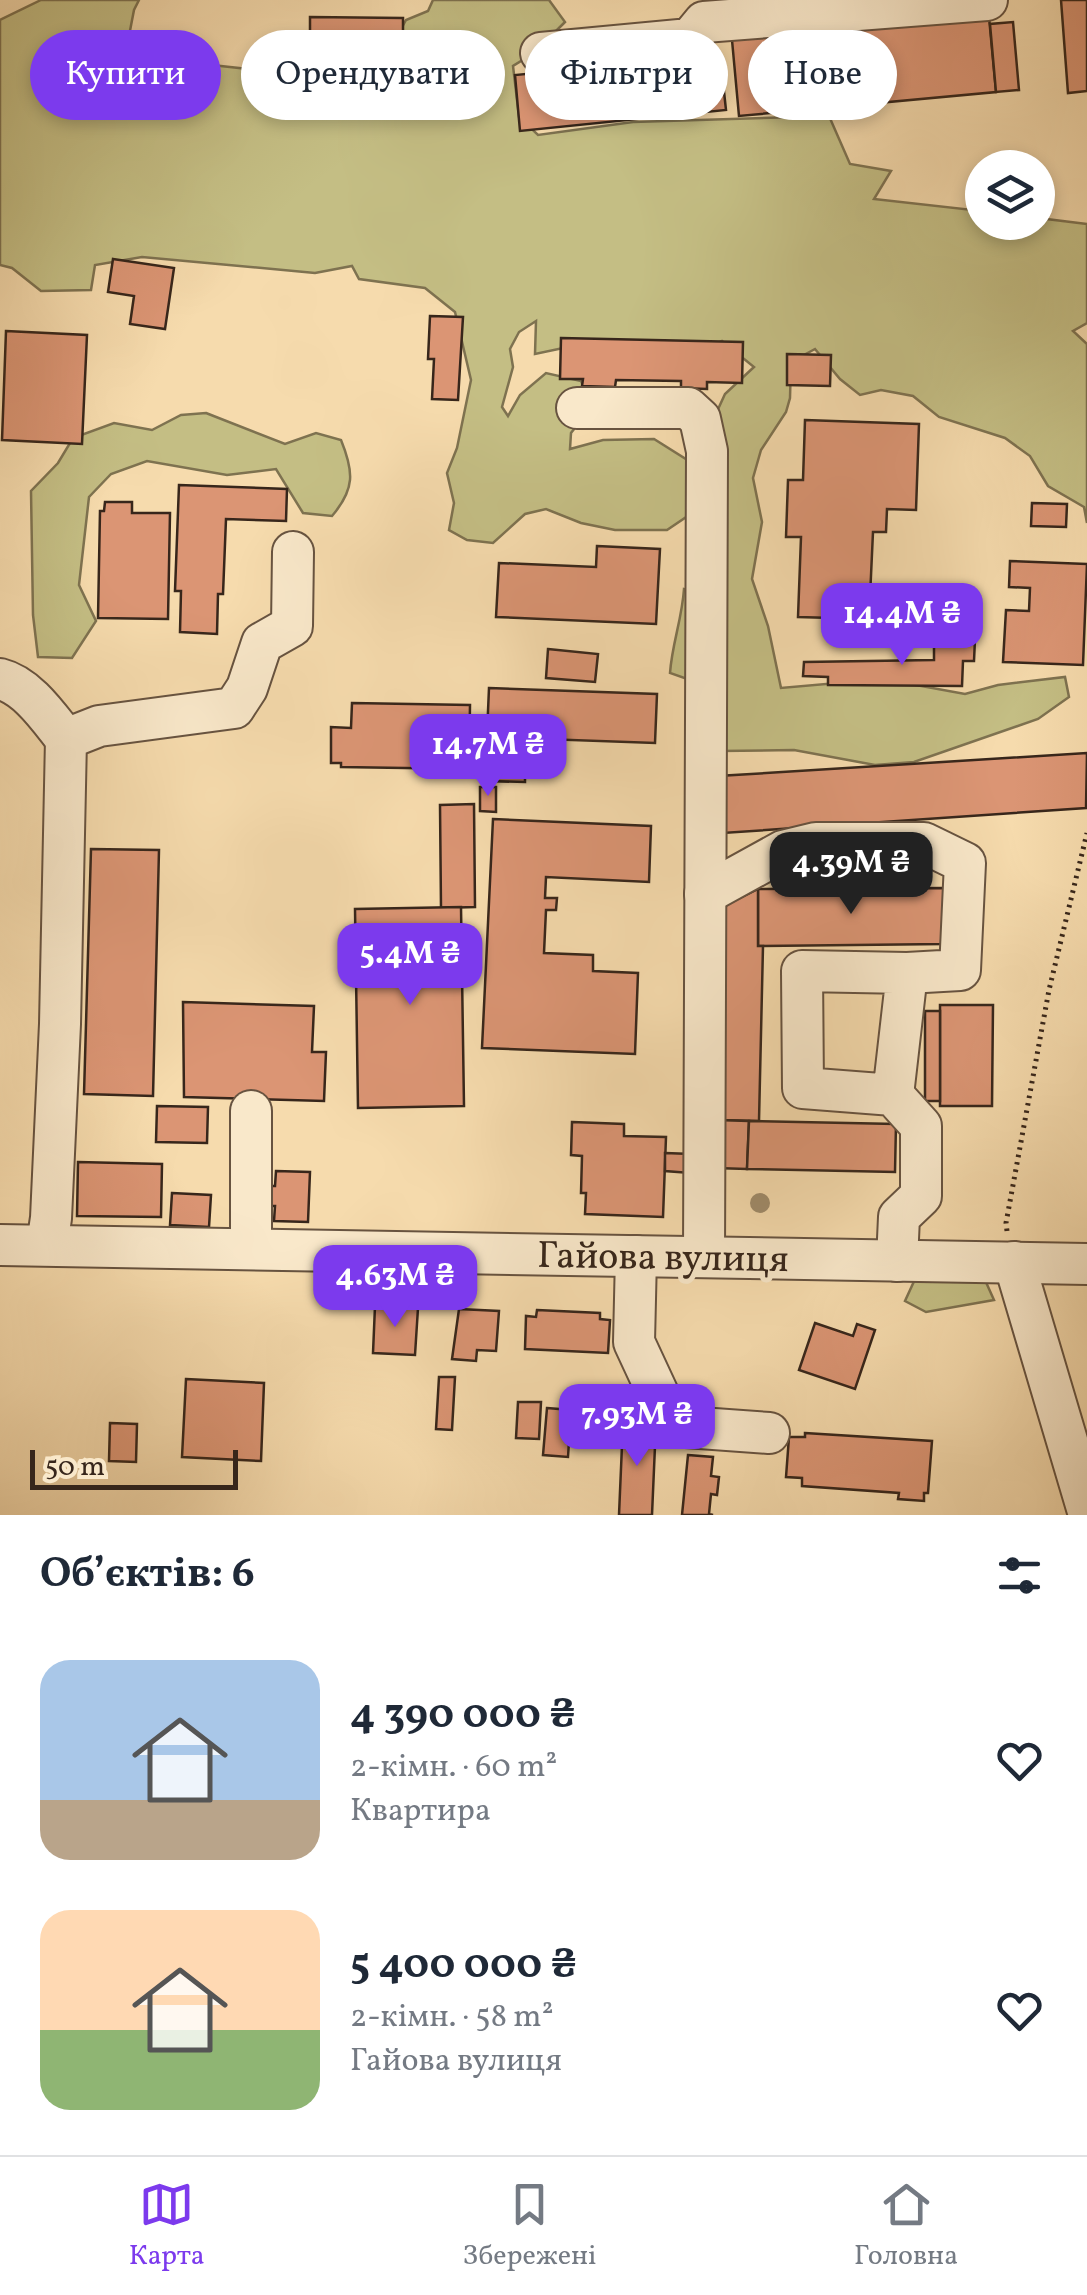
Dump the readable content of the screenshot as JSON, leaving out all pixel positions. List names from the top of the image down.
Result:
{
  "streets": {
    "street": ["Гайова вулиця"]
  },
  "scale_bar": "50 m",
  "page": {
    "chip": [
      "Купити",
      "Орендувати",
      "Фільтри",
      "Нове"
    ],
    "price": [
      "14.4M ₴",
      "14.7M ₴",
      "4.39M ₴",
      "5.4M ₴",
      "4.63M ₴",
      "7.93M ₴"
    ],
    "scale": "50 m",
    "heading": "Об’єктів: 6",
    "list": [
      {
        "name": "4 390 000 ₴",
        "note": "2-кімн. · 60 m² · Квартира"
      },
      {
        "name": "5 400 000 ₴",
        "note": "2-кімн. · 58 m² · Гайова вулиця"
      }
    ],
    "tabs": ["Карта", "Збережені", "Головна"]
  }
}
